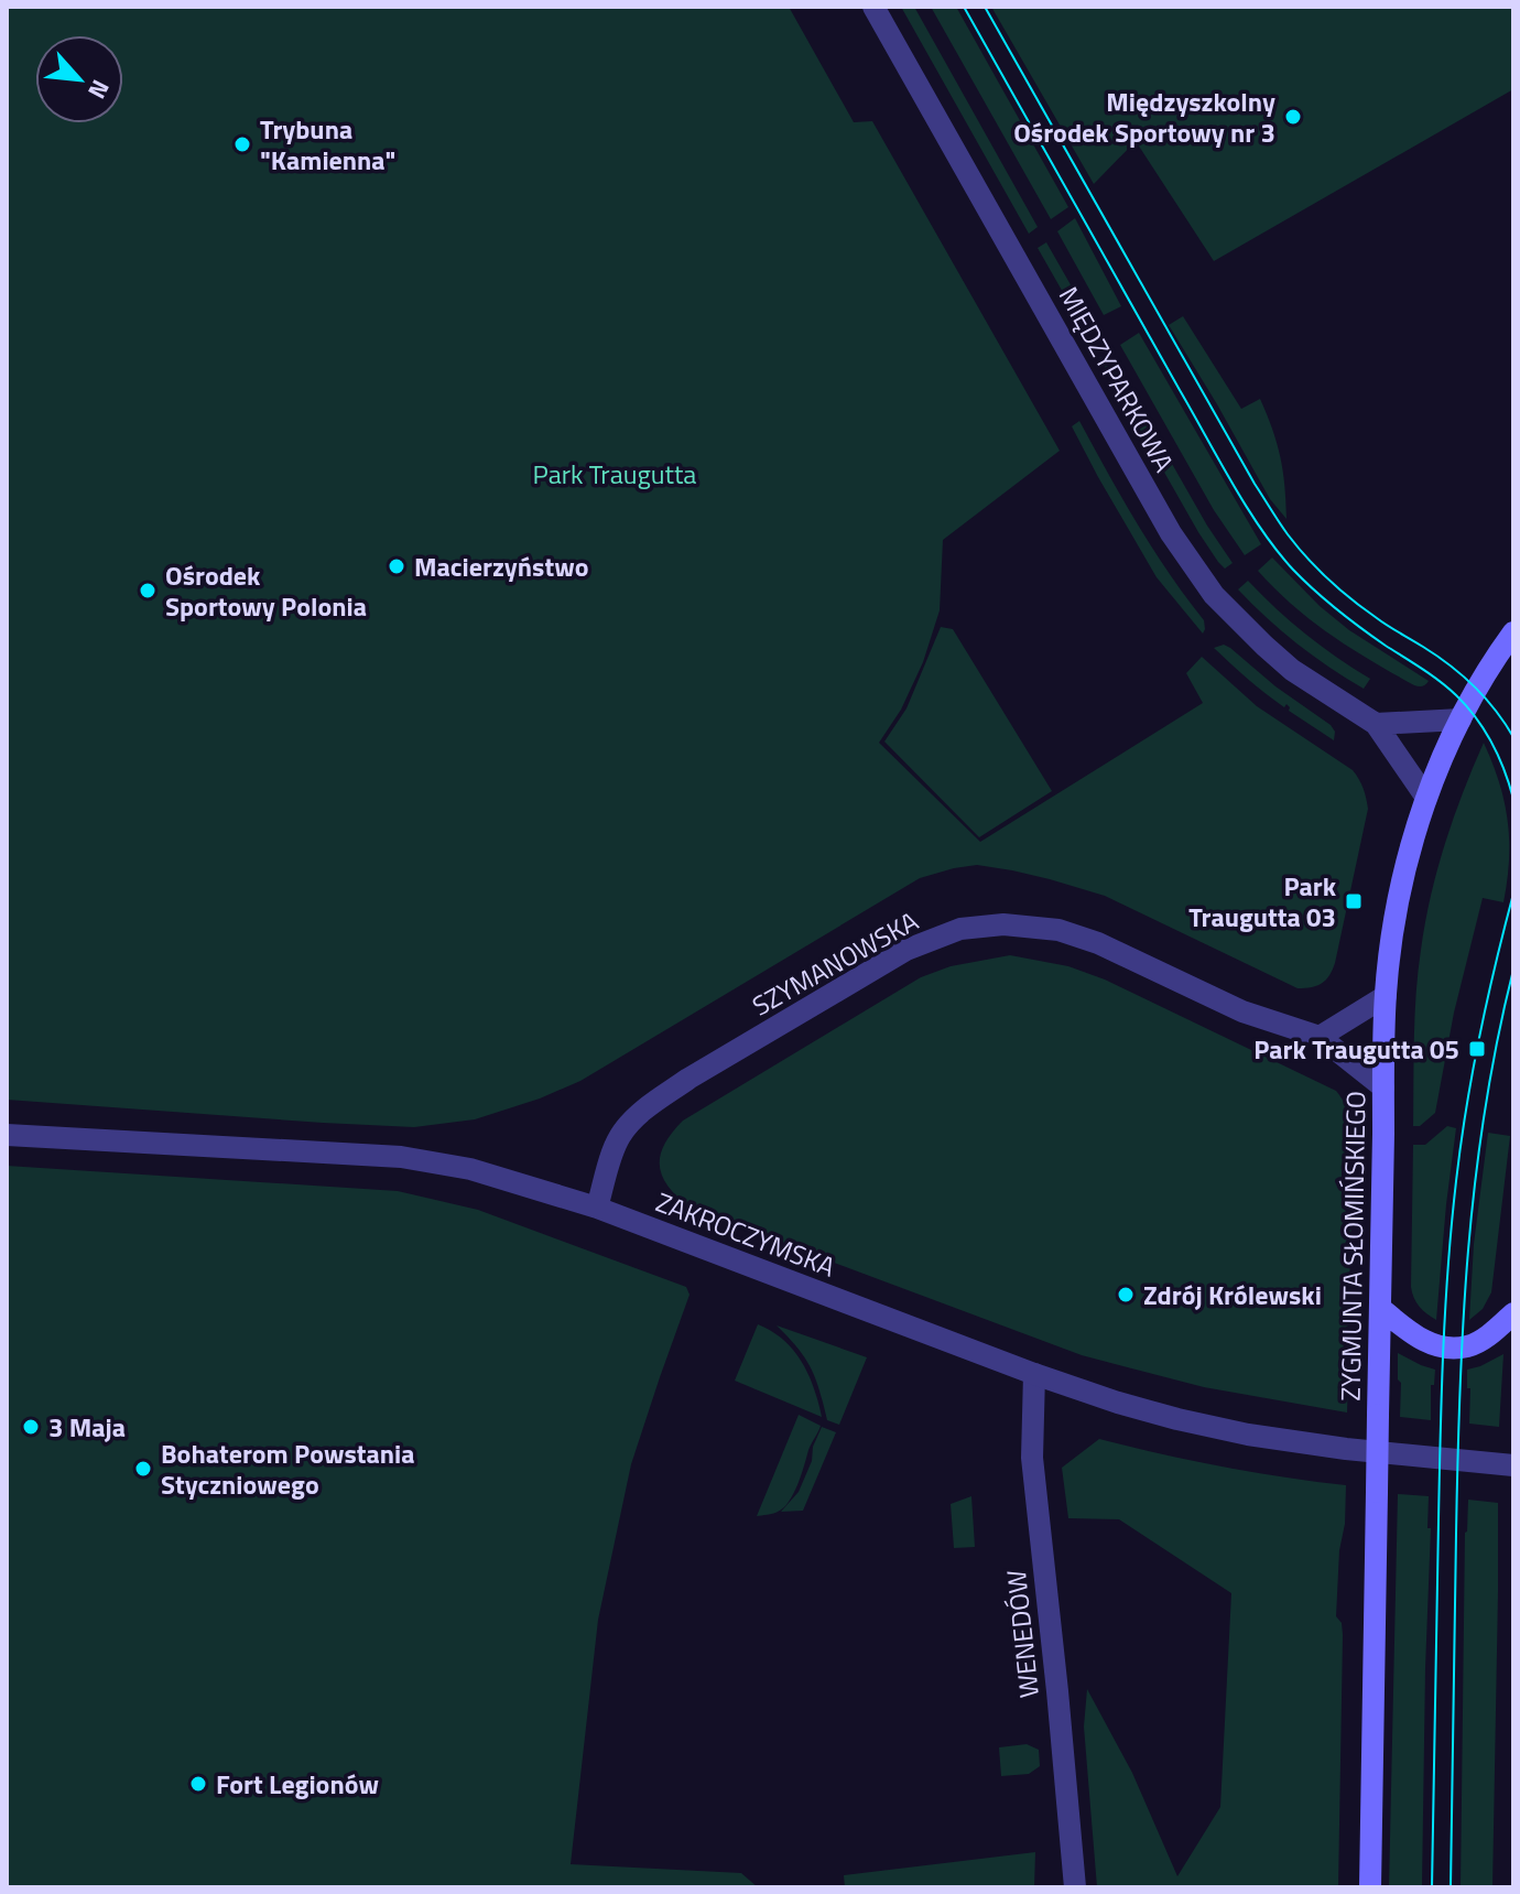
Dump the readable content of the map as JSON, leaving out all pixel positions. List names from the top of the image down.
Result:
{
  "streets": {
    "main road": ["ZYGMUNTA SŁOMIŃSKIEGO"],
    "street": [
      "MIĘDZYPARKOWA",
      "SZYMANOWSKA",
      "ZAKROCZYMSKA",
      "WENEDÓW"
    ]
  },
  "crossings": [
    ["MIĘDZYPARKOWA", "ZYGMUNTA SŁOMIŃSKIEGO"],
    ["SZYMANOWSKA", "ZAKROCZYMSKA"],
    ["SZYMANOWSKA", "ZYGMUNTA SŁOMIŃSKIEGO"],
    ["ZAKROCZYMSKA", "WENEDÓW"]
  ],
  "parks": ["Park Traugutta"],
  "places": {
    "other": [
      "Międzyszkolny Ośrodek Sportowy nr 3",
      "Trybuna \"Kamienna\"",
      "Macierzyństwo",
      "Ośrodek Sportowy Polonia",
      "Zdrój Królewski",
      "3 Maja",
      "Bohaterom Powstania Styczniowego",
      "Fort Legionów"
    ],
    "transit": ["Park Traugutta 03", "Park Traugutta 05"]
  },
  "north": "bottom right"
}
